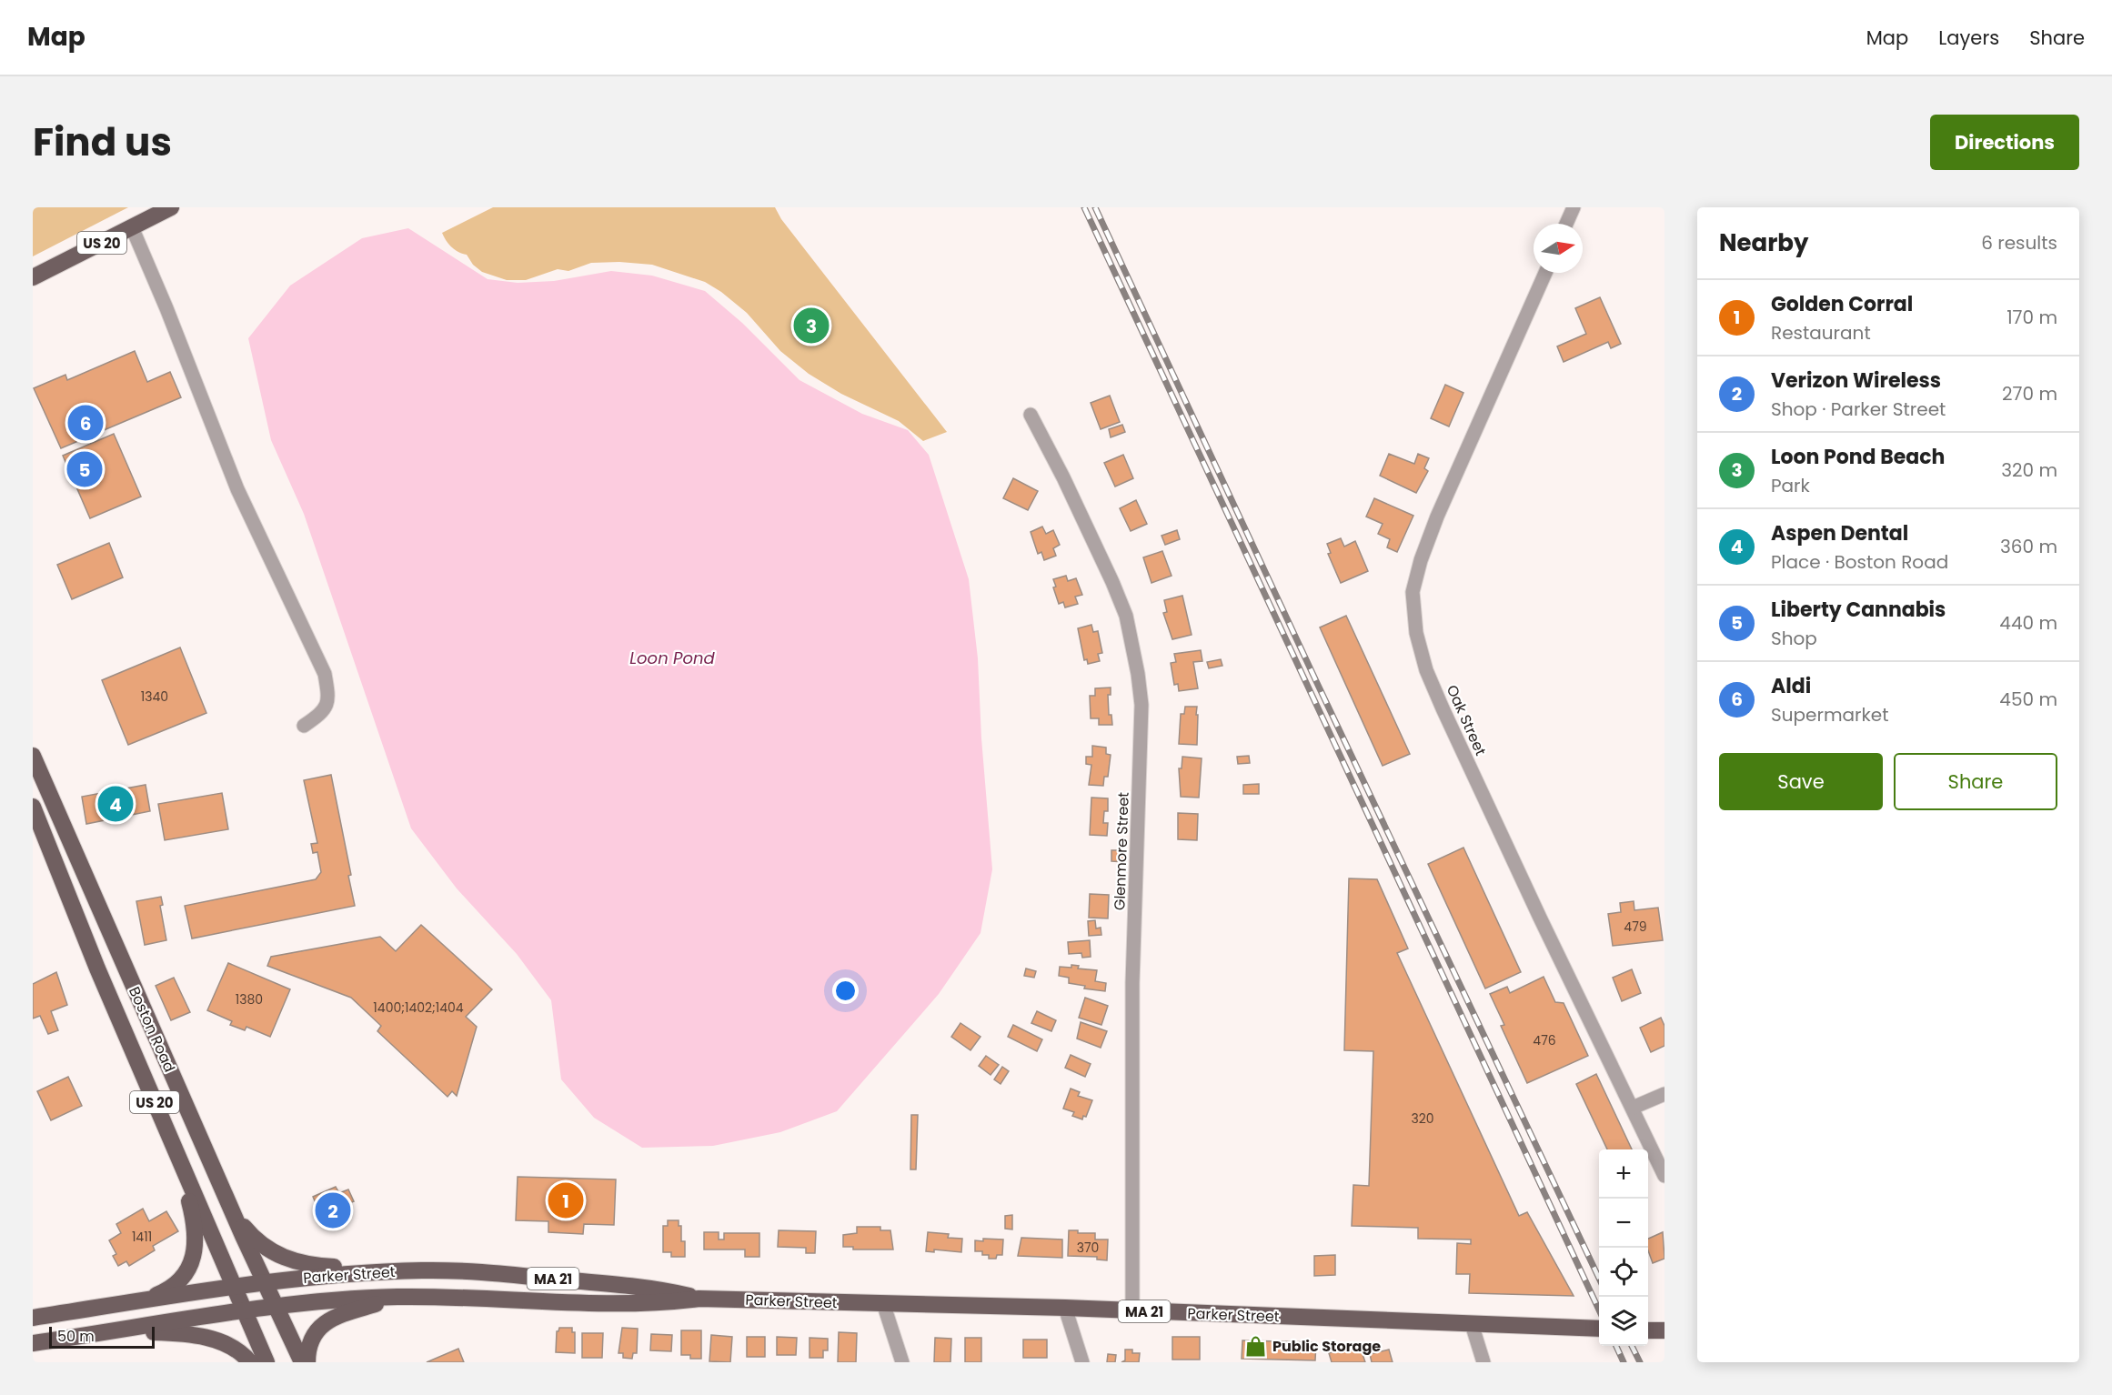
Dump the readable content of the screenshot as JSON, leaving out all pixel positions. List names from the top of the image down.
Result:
{
  "streets": {
    "main road": [
      "US 20",
      "Boston Road",
      "Parker Street",
      "MA 21"
    ],
    "street": ["Oak Street", "Glenmore Street"]
  },
  "crossings": [
    ["Glenmore Street", "Parker Street"],
    ["Boston Road", "Parker Street"]
  ],
  "water": ["Loon Pond"],
  "places": {
    "shop": ["Public Storage"]
  },
  "house_numbers": [
    "1340",
    "479",
    "1380",
    "1400;1402;1404",
    "476",
    "320",
    "1411",
    "370"
  ],
  "scale_bar": "50 m",
  "north": "right",
  "page": {
    "header": "Map",
    "nav": ["Map", "Layers", "Share"],
    "title": "Find us",
    "buttons": [
      "Directions",
      ["Save", "Share"]
    ],
    "heading": ["Nearby", "6 results"],
    "list": [
      {
        "mark": "1",
        "name": "Golden Corral",
        "note": "Restaurant",
        "value": "170 m"
      },
      {
        "mark": "2",
        "name": "Verizon Wireless",
        "note": "Shop · Parker Street",
        "value": "270 m"
      },
      {
        "mark": "3",
        "name": "Loon Pond Beach",
        "note": "Park",
        "value": "320 m"
      },
      {
        "mark": "4",
        "name": "Aspen Dental",
        "note": "Place · Boston Road",
        "value": "360 m"
      },
      {
        "mark": "5",
        "name": "Liberty Cannabis",
        "note": "Shop",
        "value": "440 m"
      },
      {
        "mark": "6",
        "name": "Aldi",
        "note": "Supermarket",
        "value": "450 m"
      }
    ],
    "pins": [
      "3",
      "6",
      "5",
      "4",
      "1",
      "2"
    ],
    "map_buttons": ["+", "−"],
    "scale": "50 m"
  }
}
